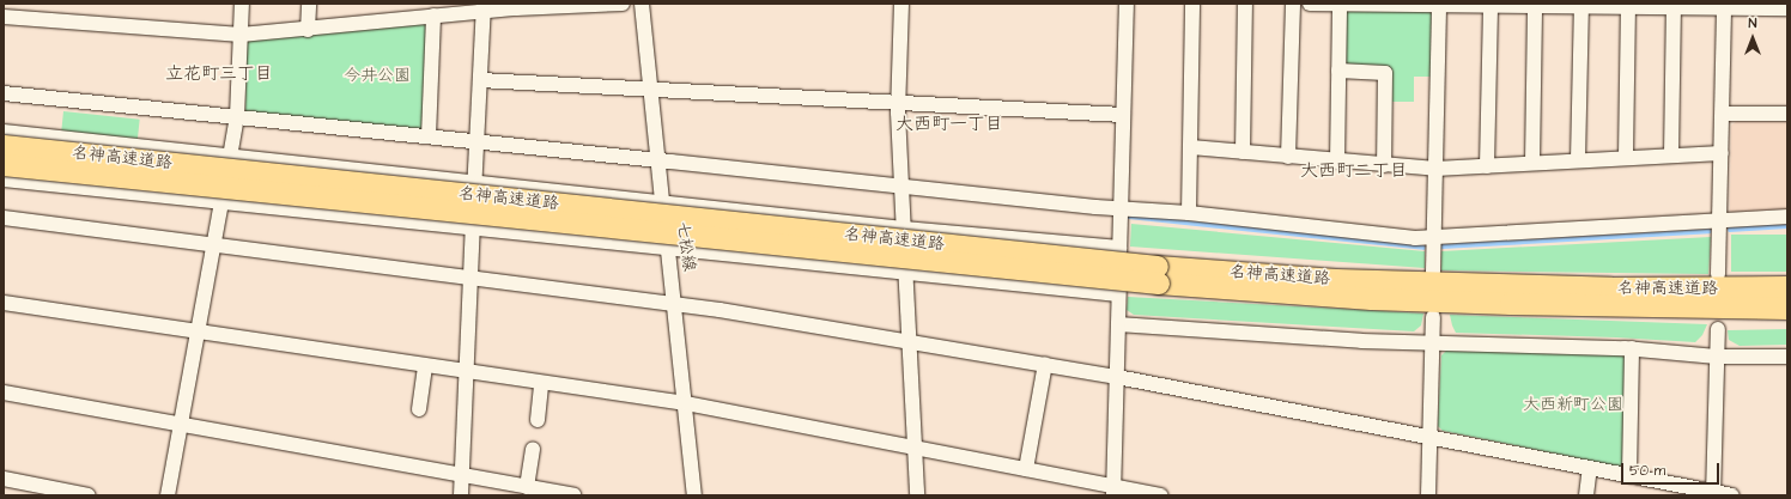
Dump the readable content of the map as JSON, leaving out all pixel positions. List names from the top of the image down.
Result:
{
  "streets": {
    "highway": ["名神高速道路"],
    "street": ["七松線"]
  },
  "districts": ["立花町三丁目", "大西町一丁目", "大西町二丁目"],
  "parks": ["今井公園", "大西新町公園"],
  "scale_bar": "50 m",
  "north": "top"
}
